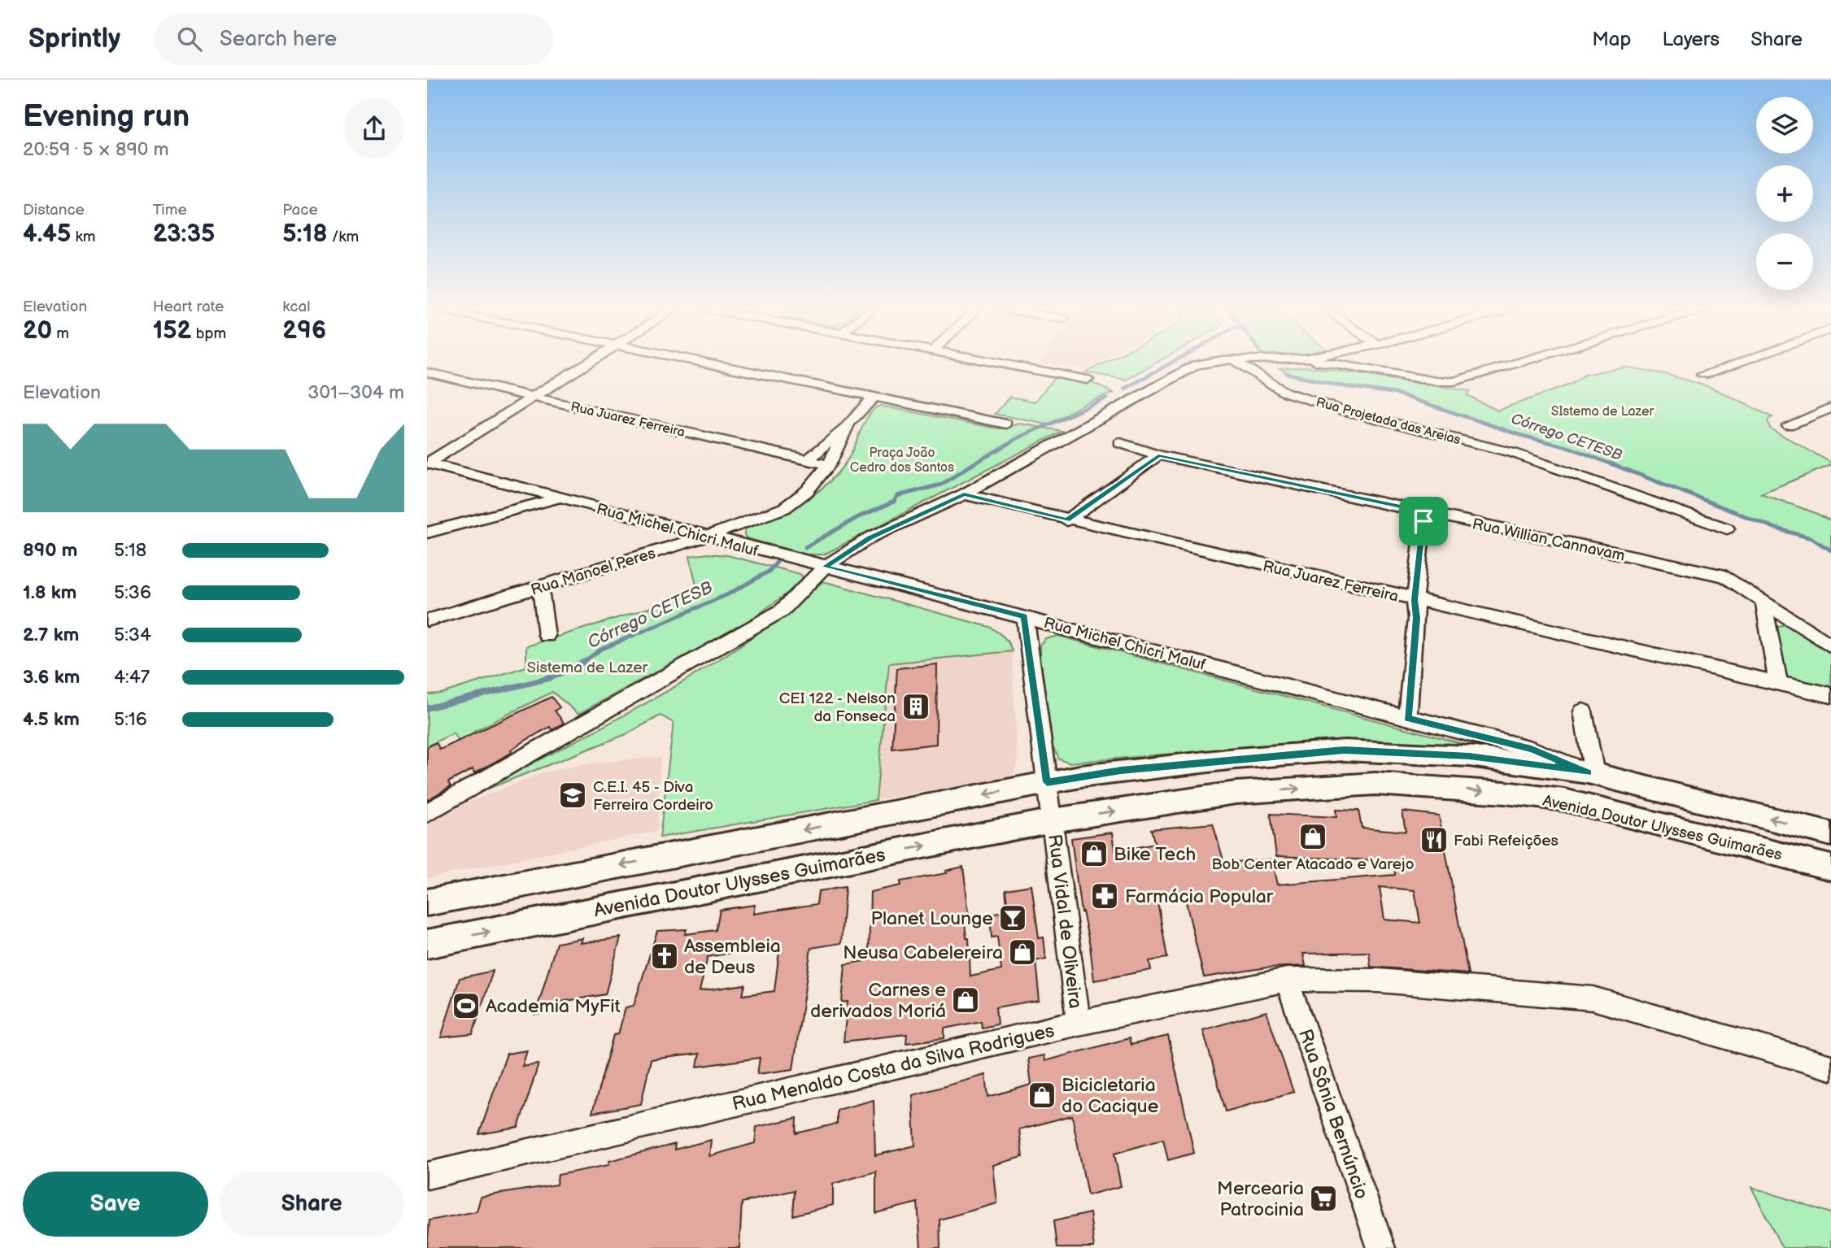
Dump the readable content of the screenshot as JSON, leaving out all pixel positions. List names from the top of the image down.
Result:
{
  "streets": {
    "main road": ["Avenida Doutor Ulysses Guimarães"],
    "street": [
      "Rua Juarez Ferreira",
      "Rua Projetada das Areias",
      "Rua Michel Chicri Maluf",
      "Rua Willian Cannavam",
      "Rua Manoel Peres",
      "Rua Vidal de Oliveira",
      "Rua Menaldo Costa da Silva Rodrigues",
      "Rua Sônia Bernúncio"
    ]
  },
  "crossings": [
    ["Rua Juarez Ferreira", "Rua Manoel Peres"],
    ["Rua Michel Chicri Maluf", "Rua Manoel Peres"],
    ["Rua Michel Chicri Maluf", "Avenida Doutor Ulysses Guimarães"],
    ["Avenida Doutor Ulysses Guimarães", "Rua Vidal de Oliveira"],
    ["Rua Vidal de Oliveira", "Rua Menaldo Costa da Silva Rodrigues"],
    ["Rua Menaldo Costa da Silva Rodrigues", "Rua Sônia Bernúncio"]
  ],
  "water": ["Córrego CETESB"],
  "parks": ["SIstema de Lazer", "Praça João Cedro dos Santos", "Sistema de Lazer"],
  "places": {
    "building": ["CEI 122 - Nelson da Fonseca"],
    "school or university": ["C.E.I. 45 - Diva Ferreira Cordeiro"],
    "shop": [
      "Bob Center Atacado e Varejo",
      "Bike Tech",
      "Neusa Cabelereira",
      "Carnes e derivados Moriá",
      "Bicicletaria do Cacique"
    ],
    "restaurant": ["Fabi Refeições"],
    "pharmacy": ["Farmácia Popular"],
    "bar": ["Planet Lounge"],
    "church": ["Assembleia de Deus"],
    "sports": ["Academia MyFit"],
    "supermarket": ["Mercearia Patrocinia"]
  },
  "page": {
    "header": "Sprintly",
    "search": "Search here",
    "nav": ["Map", "Layers", "Share"],
    "heading": ["Evening run", "20:59 · 5 × 890 m"],
    "map_buttons": ["+", "−"],
    "stats": [
      ["Distance", "4.45 km"],
      ["Time", "23:35"],
      ["Pace", "5:18 /km"],
      ["Elevation", "20 m"],
      ["Heart rate", "152 bpm"],
      ["kcal", "296"]
    ],
    "chart": ["Elevation", "301–304 m"],
    "list": [
      {
        "name": "890 m",
        "note": "5:18"
      },
      {
        "name": "1.8 km",
        "note": "5:36"
      },
      {
        "name": "2.7 km",
        "note": "5:34"
      },
      {
        "name": "3.6 km",
        "note": "4:47"
      },
      {
        "name": "4.5 km",
        "note": "5:16"
      }
    ],
    "buttons": ["Save", "Share"]
  }
}
